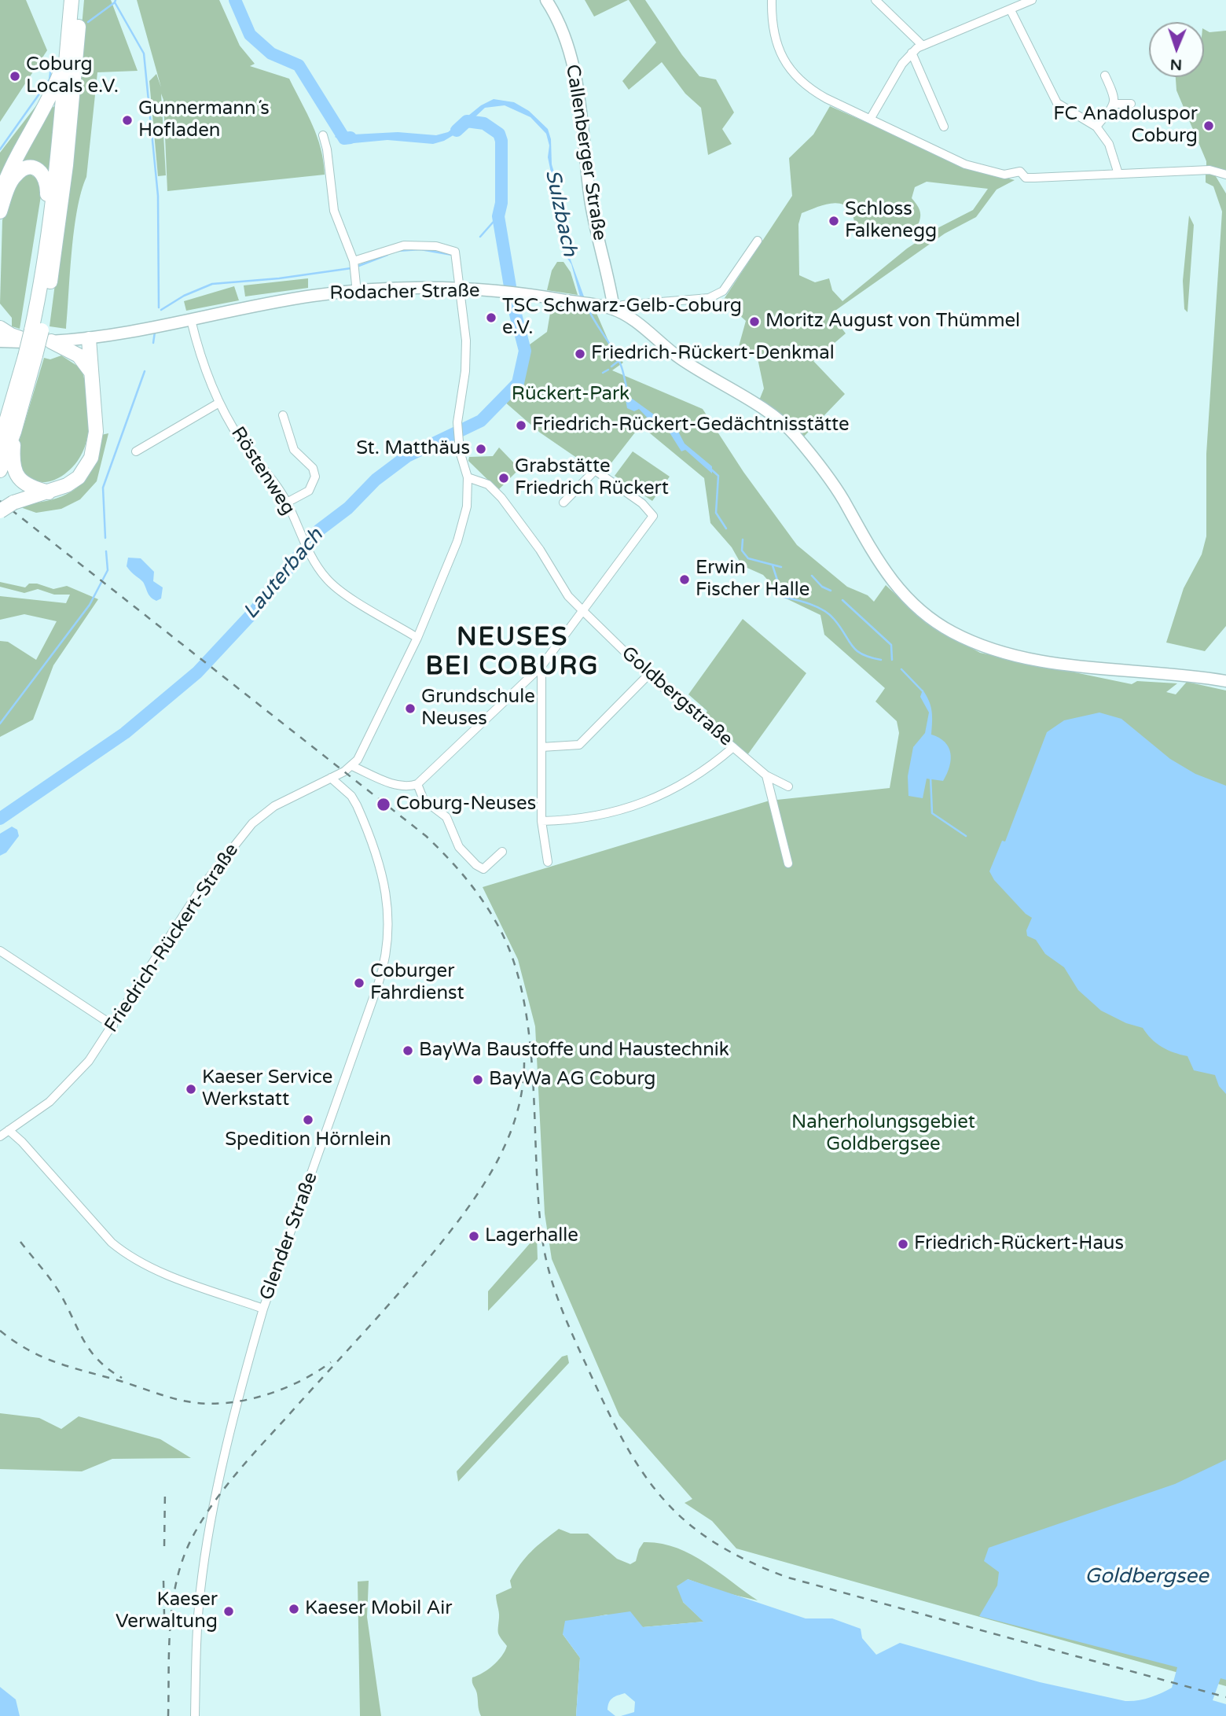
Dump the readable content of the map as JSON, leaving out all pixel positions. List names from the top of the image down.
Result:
{
  "streets": {
    "street": [
      "Callenberger Straße",
      "Rodacher Straße",
      "Röstenweg",
      "Goldbergstraße",
      "Friedrich-Rückert-Straße",
      "Glender Straße"
    ]
  },
  "crossings": [
    ["Callenberger Straße", "Rodacher Straße"],
    ["Rodacher Straße", "Röstenweg"],
    ["Friedrich-Rückert-Straße", "Glender Straße"]
  ],
  "districts": ["NEUSES BEI COBURG"],
  "water": ["Sulzbach", "Lauterbach", "Goldbergsee"],
  "parks": ["Rückert-Park", "Naherholungsgebiet Goldbergsee"],
  "places": [
    "Coburg Locals e.V.",
    "Gunnermann´s Hofladen",
    "FC Anadoluspor Coburg",
    "Schloss Falkenegg",
    "TSC Schwarz-Gelb-Coburg e.V.",
    "Moritz August von Thümmel",
    "Friedrich-Rückert-Denkmal",
    "Friedrich-Rückert-Gedächtnisstätte",
    "St. Matthäus",
    "Grabstätte Friedrich Rückert",
    "Erwin Fischer Halle",
    "Grundschule Neuses",
    "Coburg-Neuses",
    "Coburger Fahrdienst",
    "BayWa Baustoffe und Haustechnik",
    "BayWa AG Coburg",
    "Kaeser Service Werkstatt",
    "Spedition Hörnlein",
    "Lagerhalle",
    "Friedrich-Rückert-Haus",
    "Kaeser Mobil Air",
    "Kaeser Verwaltung"
  ],
  "north": "bottom"
}
